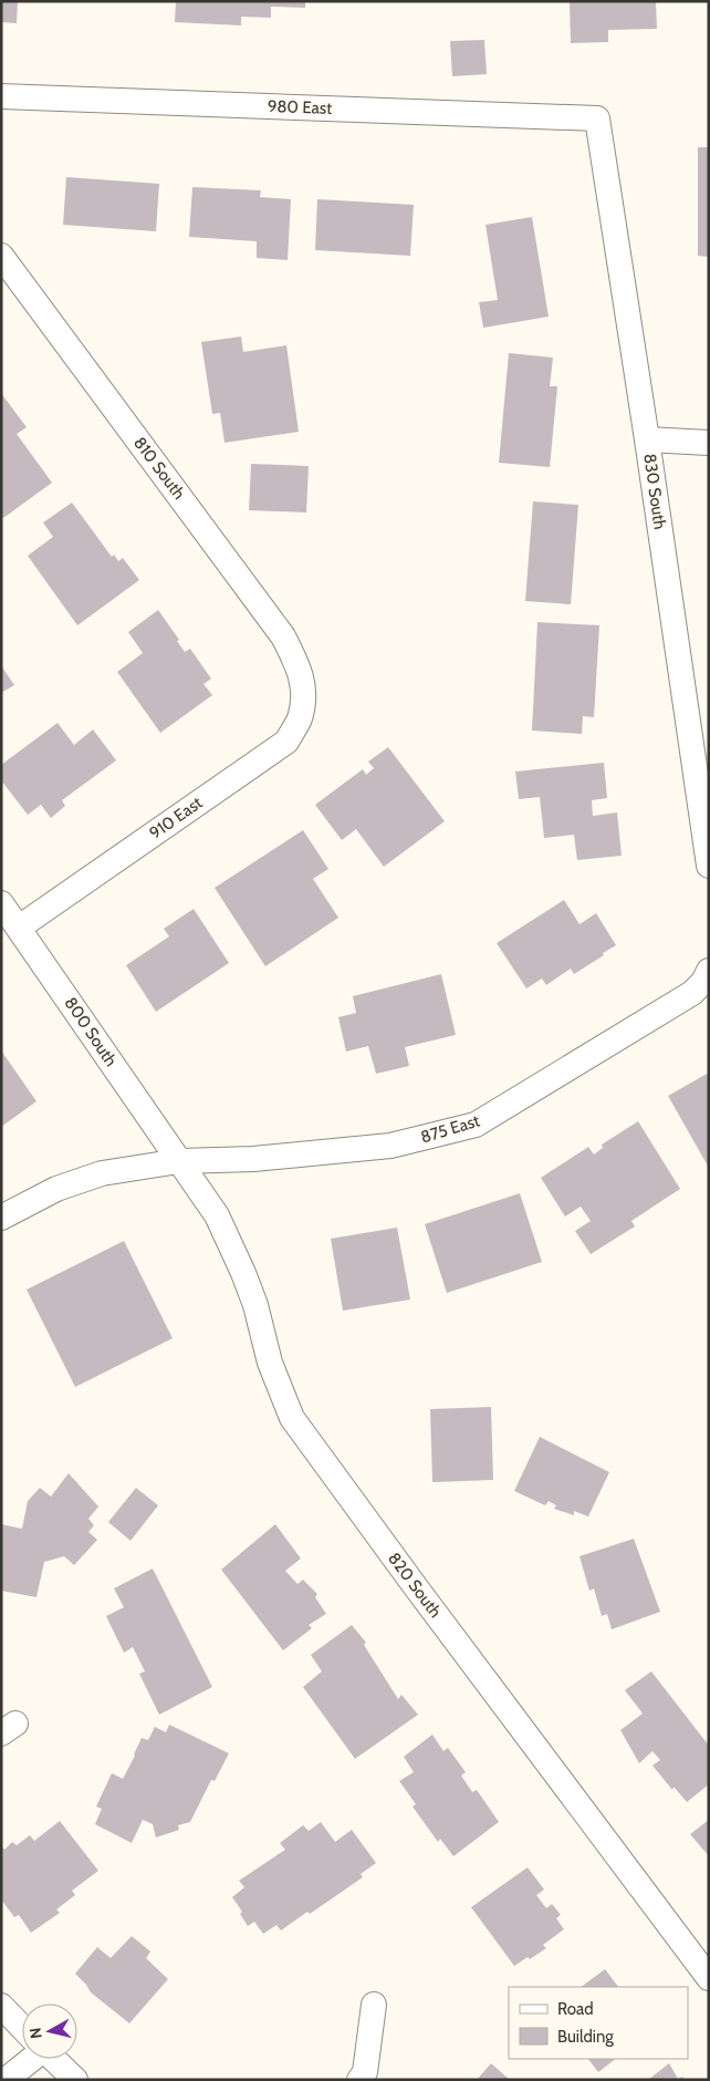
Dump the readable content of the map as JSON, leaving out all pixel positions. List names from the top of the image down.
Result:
{
  "streets": {
    "street": [
      "980 East",
      "810 South",
      "830 South",
      "910 East",
      "800 South",
      "875 East",
      "820 South"
    ]
  },
  "crossings": [
    ["980 East", "830 South"],
    ["810 South", "910 East"],
    ["910 East", "800 South"],
    ["800 South", "875 East"],
    ["800 South", "820 South"],
    ["875 East", "820 South"]
  ],
  "legend": ["Road", "Building"],
  "north": "left"
}
